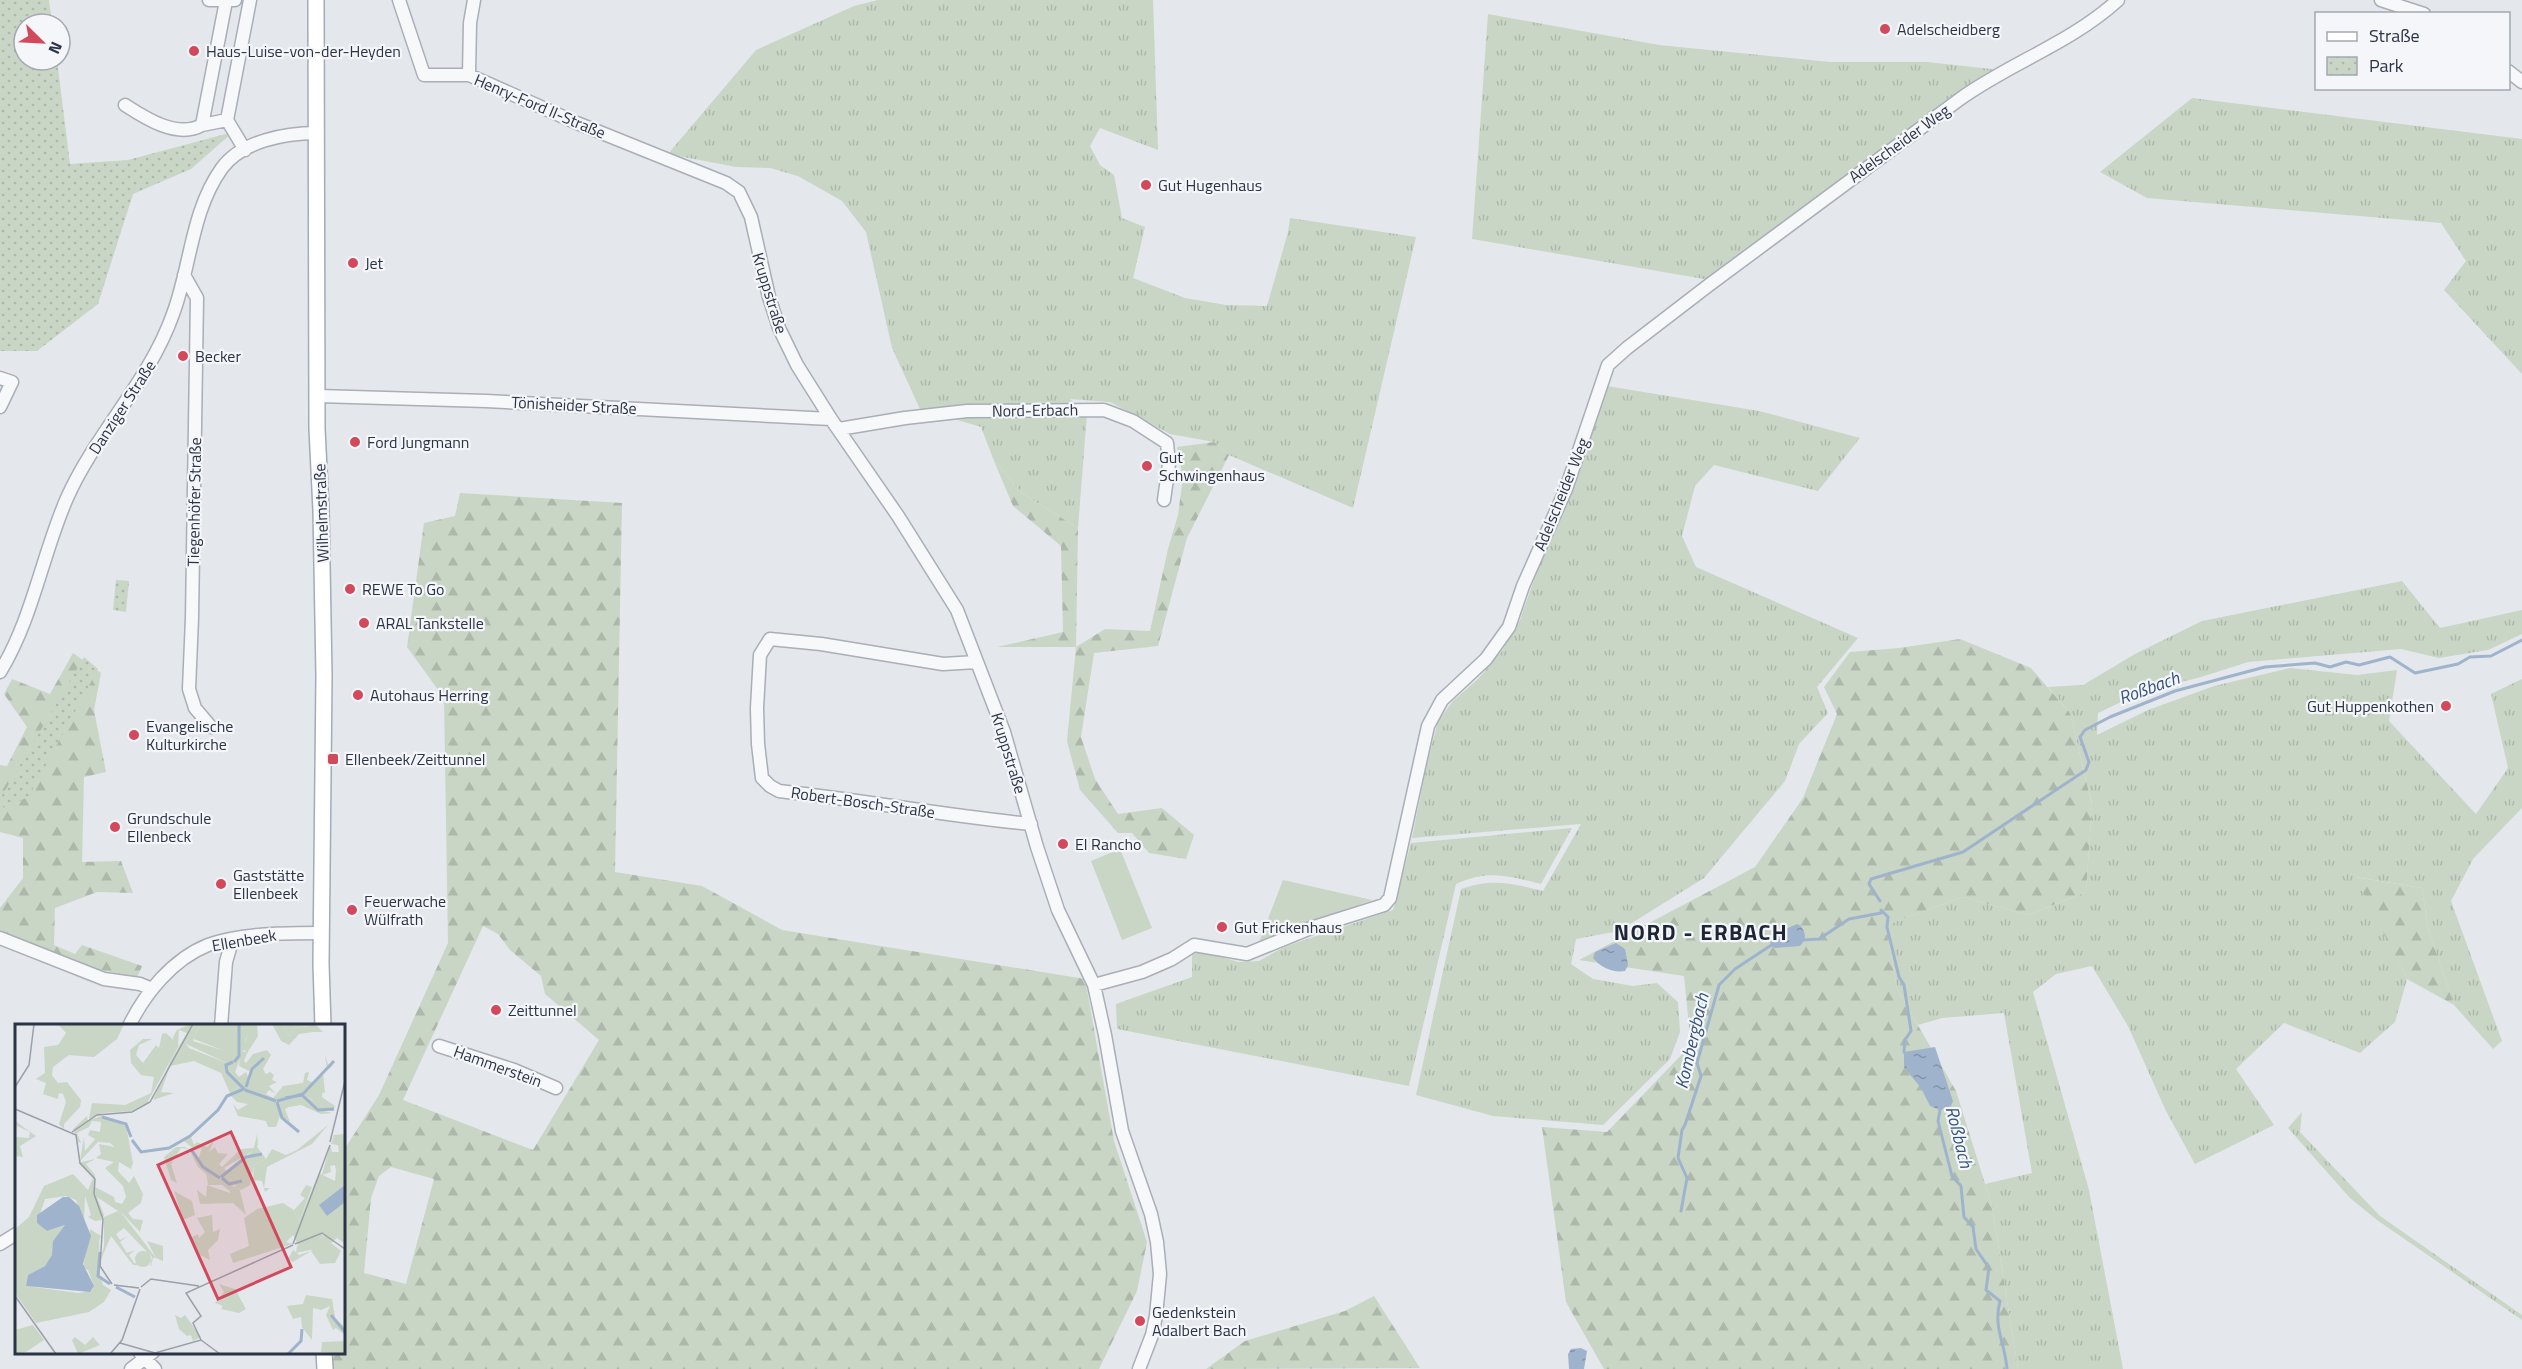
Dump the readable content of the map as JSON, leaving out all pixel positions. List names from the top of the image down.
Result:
{
  "streets": {
    "main road": ["Wilhelmstraße"],
    "street": [
      "Henry-Ford II-Straße",
      "Adelscheider Weg",
      "Kruppstraße",
      "Tönisheider Straße",
      "Danziger Straße",
      "Nord-Erbach",
      "Tiegenhöfer Straße",
      "Robert-Bosch-Straße",
      "Ellenbeek",
      "Hammerstein"
    ]
  },
  "crossings": [
    ["Henry-Ford II-Straße", "Kruppstraße"],
    ["Adelscheider Weg", "Kruppstraße"],
    ["Kruppstraße", "Tönisheider Straße"],
    ["Kruppstraße", "Nord-Erbach"],
    ["Kruppstraße", "Robert-Bosch-Straße"],
    ["Tönisheider Straße", "Nord-Erbach"],
    ["Tönisheider Straße", "Wilhelmstraße"],
    ["Danziger Straße", "Tiegenhöfer Straße"],
    ["Danziger Straße", "Wilhelmstraße"],
    ["Wilhelmstraße", "Ellenbeek"]
  ],
  "districts": ["NORD - ERBACH"],
  "water": ["Roßbach", "Kombergbach"],
  "places": {
    "other": [
      "Adelscheidberg",
      "Haus-Luise-von-der-Heyden",
      "Gut Hugenhaus",
      "Jet",
      "Becker",
      "Ford Jungmann",
      "Gut Schwingenhaus",
      "REWE To Go",
      "ARAL Tankstelle",
      "Autohaus Herring",
      "Gut Huppenkothen",
      "Evangelische Kulturkirche",
      "Grundschule Ellenbeck",
      "El Rancho",
      "Gaststätte Ellenbeek",
      "Feuerwache Wülfrath",
      "Gut Frickenhaus",
      "Zeittunnel",
      "Gedenkstein Adalbert Bach"
    ],
    "transit": ["Ellenbeek/Zeittunnel"]
  },
  "legend": ["Straße", "Park"],
  "north": "bottom right"
}
